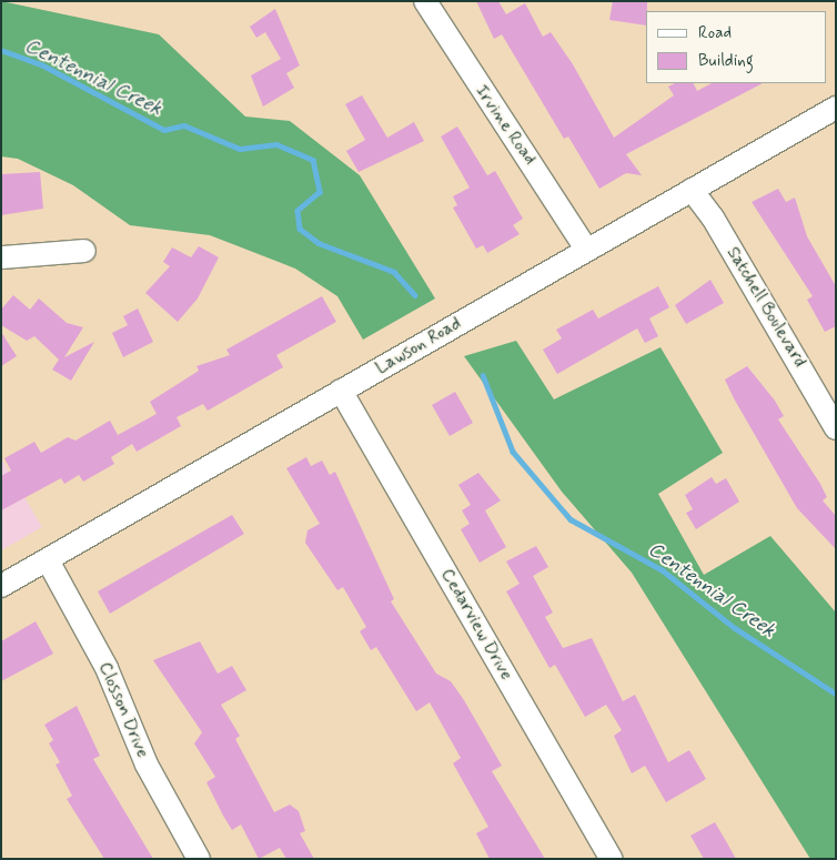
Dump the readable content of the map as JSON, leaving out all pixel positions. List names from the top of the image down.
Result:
{
  "streets": {
    "street": [
      "Irvine Road",
      "Satchell Boulevard",
      "Lawson Road",
      "Cedarview Drive",
      "Closson Drive"
    ]
  },
  "crossings": [
    ["Irvine Road", "Lawson Road"],
    ["Satchell Boulevard", "Lawson Road"],
    ["Lawson Road", "Cedarview Drive"],
    ["Lawson Road", "Closson Drive"]
  ],
  "water": ["Centennial Creek"],
  "legend": ["Road", "Building"]
}
